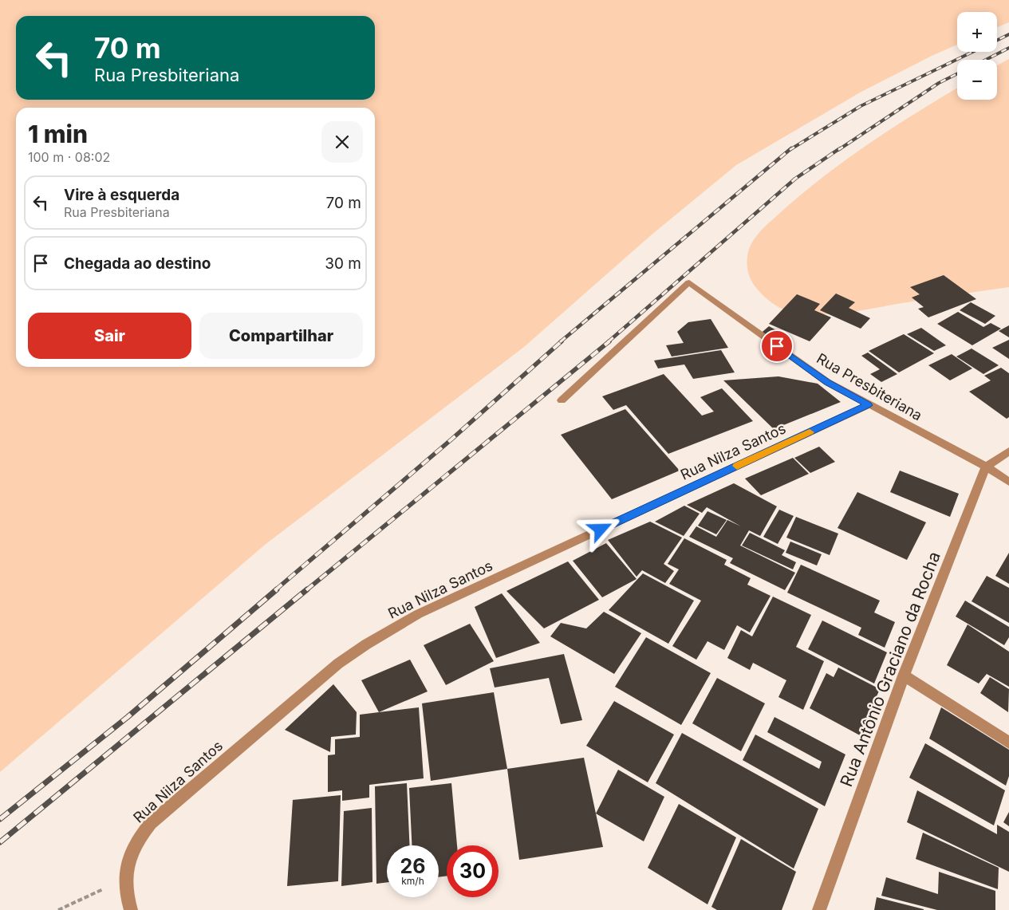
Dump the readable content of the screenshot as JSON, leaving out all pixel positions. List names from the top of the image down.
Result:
{
  "streets": {
    "street": ["Rua Presbiteriana", "Rua Nilza Santos", "Rua Antônio Graciano da Rocha"]
  },
  "crossings": [
    ["Rua Presbiteriana", "Rua Nilza Santos"],
    ["Rua Presbiteriana", "Rua Antônio Graciano da Rocha"]
  ],
  "page": {
    "map_buttons": ["+", "−"],
    "turn": ["70 m", "Rua Presbiteriana"],
    "heading": ["1 min", "100 m · 08:02"],
    "list": [
      {
        "name": "Vire à esquerda",
        "note": "Rua Presbiteriana",
        "value": "70 m"
      },
      {
        "name": "Chegada ao destino",
        "value": "30 m"
      }
    ],
    "buttons": ["Sair", "Compartilhar"],
    "speed": "26 km/h",
    "limit": "30"
  }
}
